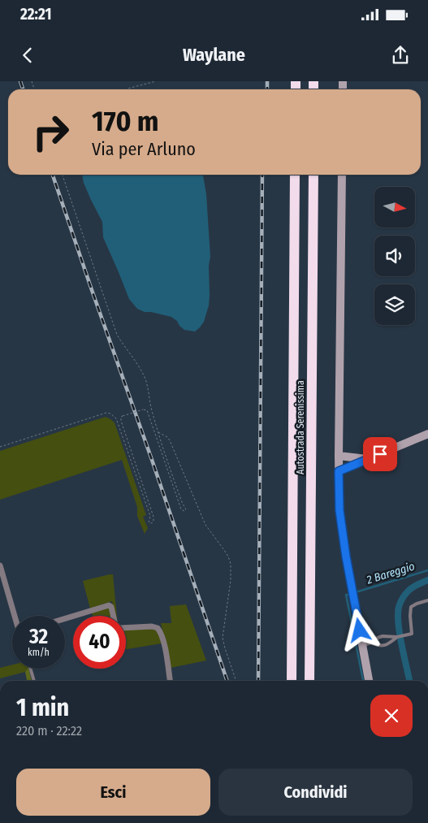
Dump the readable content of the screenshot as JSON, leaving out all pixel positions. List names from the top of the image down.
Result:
{
  "streets": {
    "highway": ["Autostrada Serenissima"]
  },
  "water": ["2 Bareggio"],
  "north": "right",
  "page": {
    "status": "22:21",
    "header": "Waylane",
    "turn": ["170 m", "Via per Arluno"],
    "speed": "32 km/h",
    "limit": "40",
    "heading": ["1 min", "220 m · 22:22"],
    "buttons": ["Esci", "Condividi"]
  }
}
